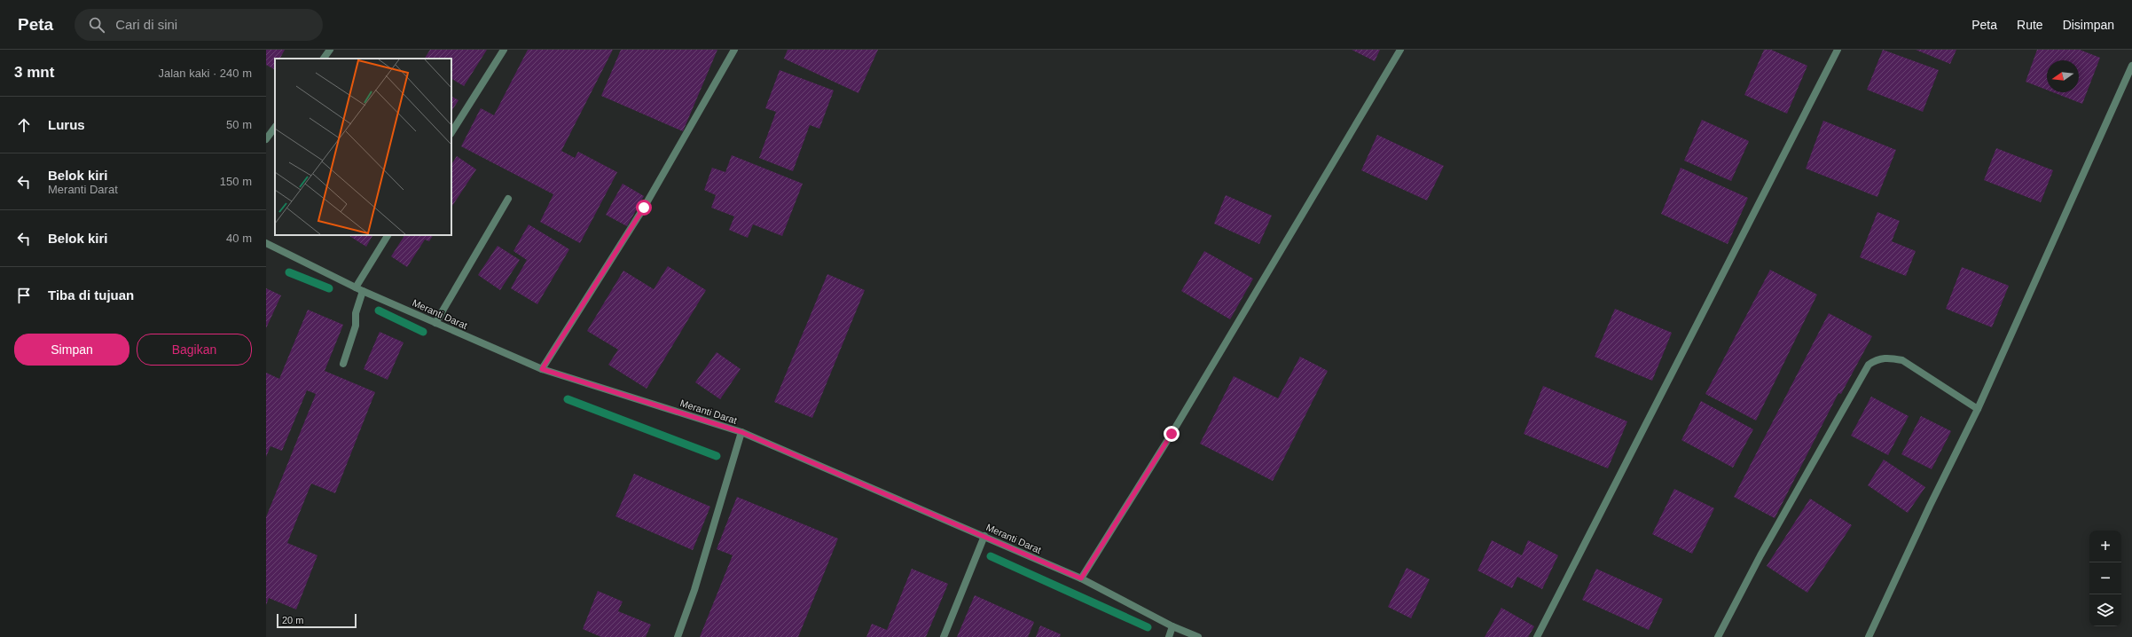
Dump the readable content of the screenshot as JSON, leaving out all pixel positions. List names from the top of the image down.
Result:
{
  "streets": {
    "street": ["Meranti Darat"]
  },
  "scale_bar": "20 m",
  "north": "left",
  "page": {
    "header": "Peta",
    "search": "Cari di sini",
    "nav": ["Peta", "Rute", "Disimpan"],
    "heading": ["3 mnt", "Jalan kaki · 240 m"],
    "list": [
      ["Lurus", "50 m"],
      ["Belok kiri", "Meranti Darat", "150 m"],
      ["Belok kiri", "40 m"],
      "Tiba di tujuan"
    ],
    "buttons": ["Simpan", "Bagikan"],
    "map_buttons": ["+", "−"],
    "scale": "20 m"
  }
}
